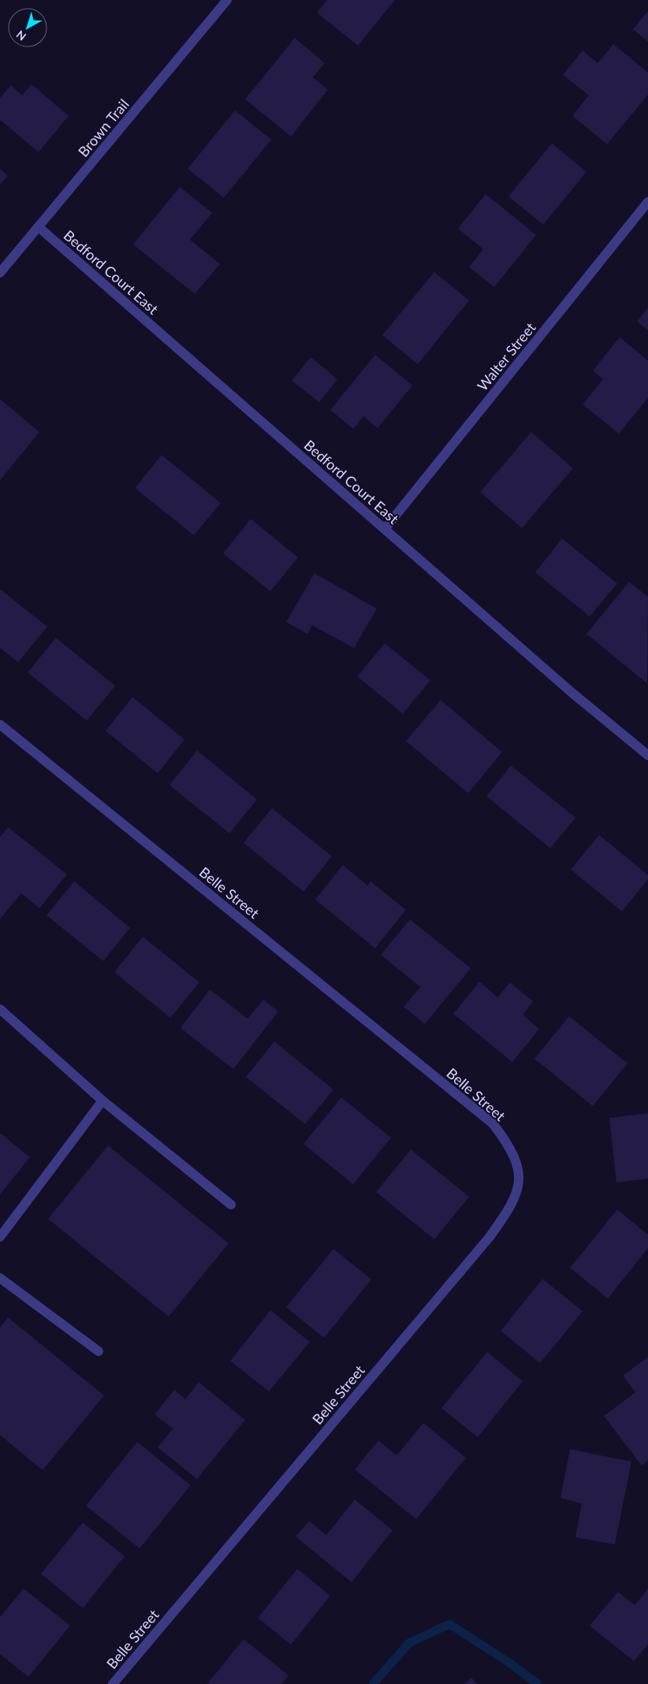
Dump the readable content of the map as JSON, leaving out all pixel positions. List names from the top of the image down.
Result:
{
  "streets": {
    "street": [
      "Brown Trail",
      "Bedford Court East",
      "Walter Street",
      "Belle Street"
    ]
  },
  "crossings": [
    ["Brown Trail", "Bedford Court East"],
    ["Bedford Court East", "Walter Street"]
  ],
  "north": "bottom left"
}
